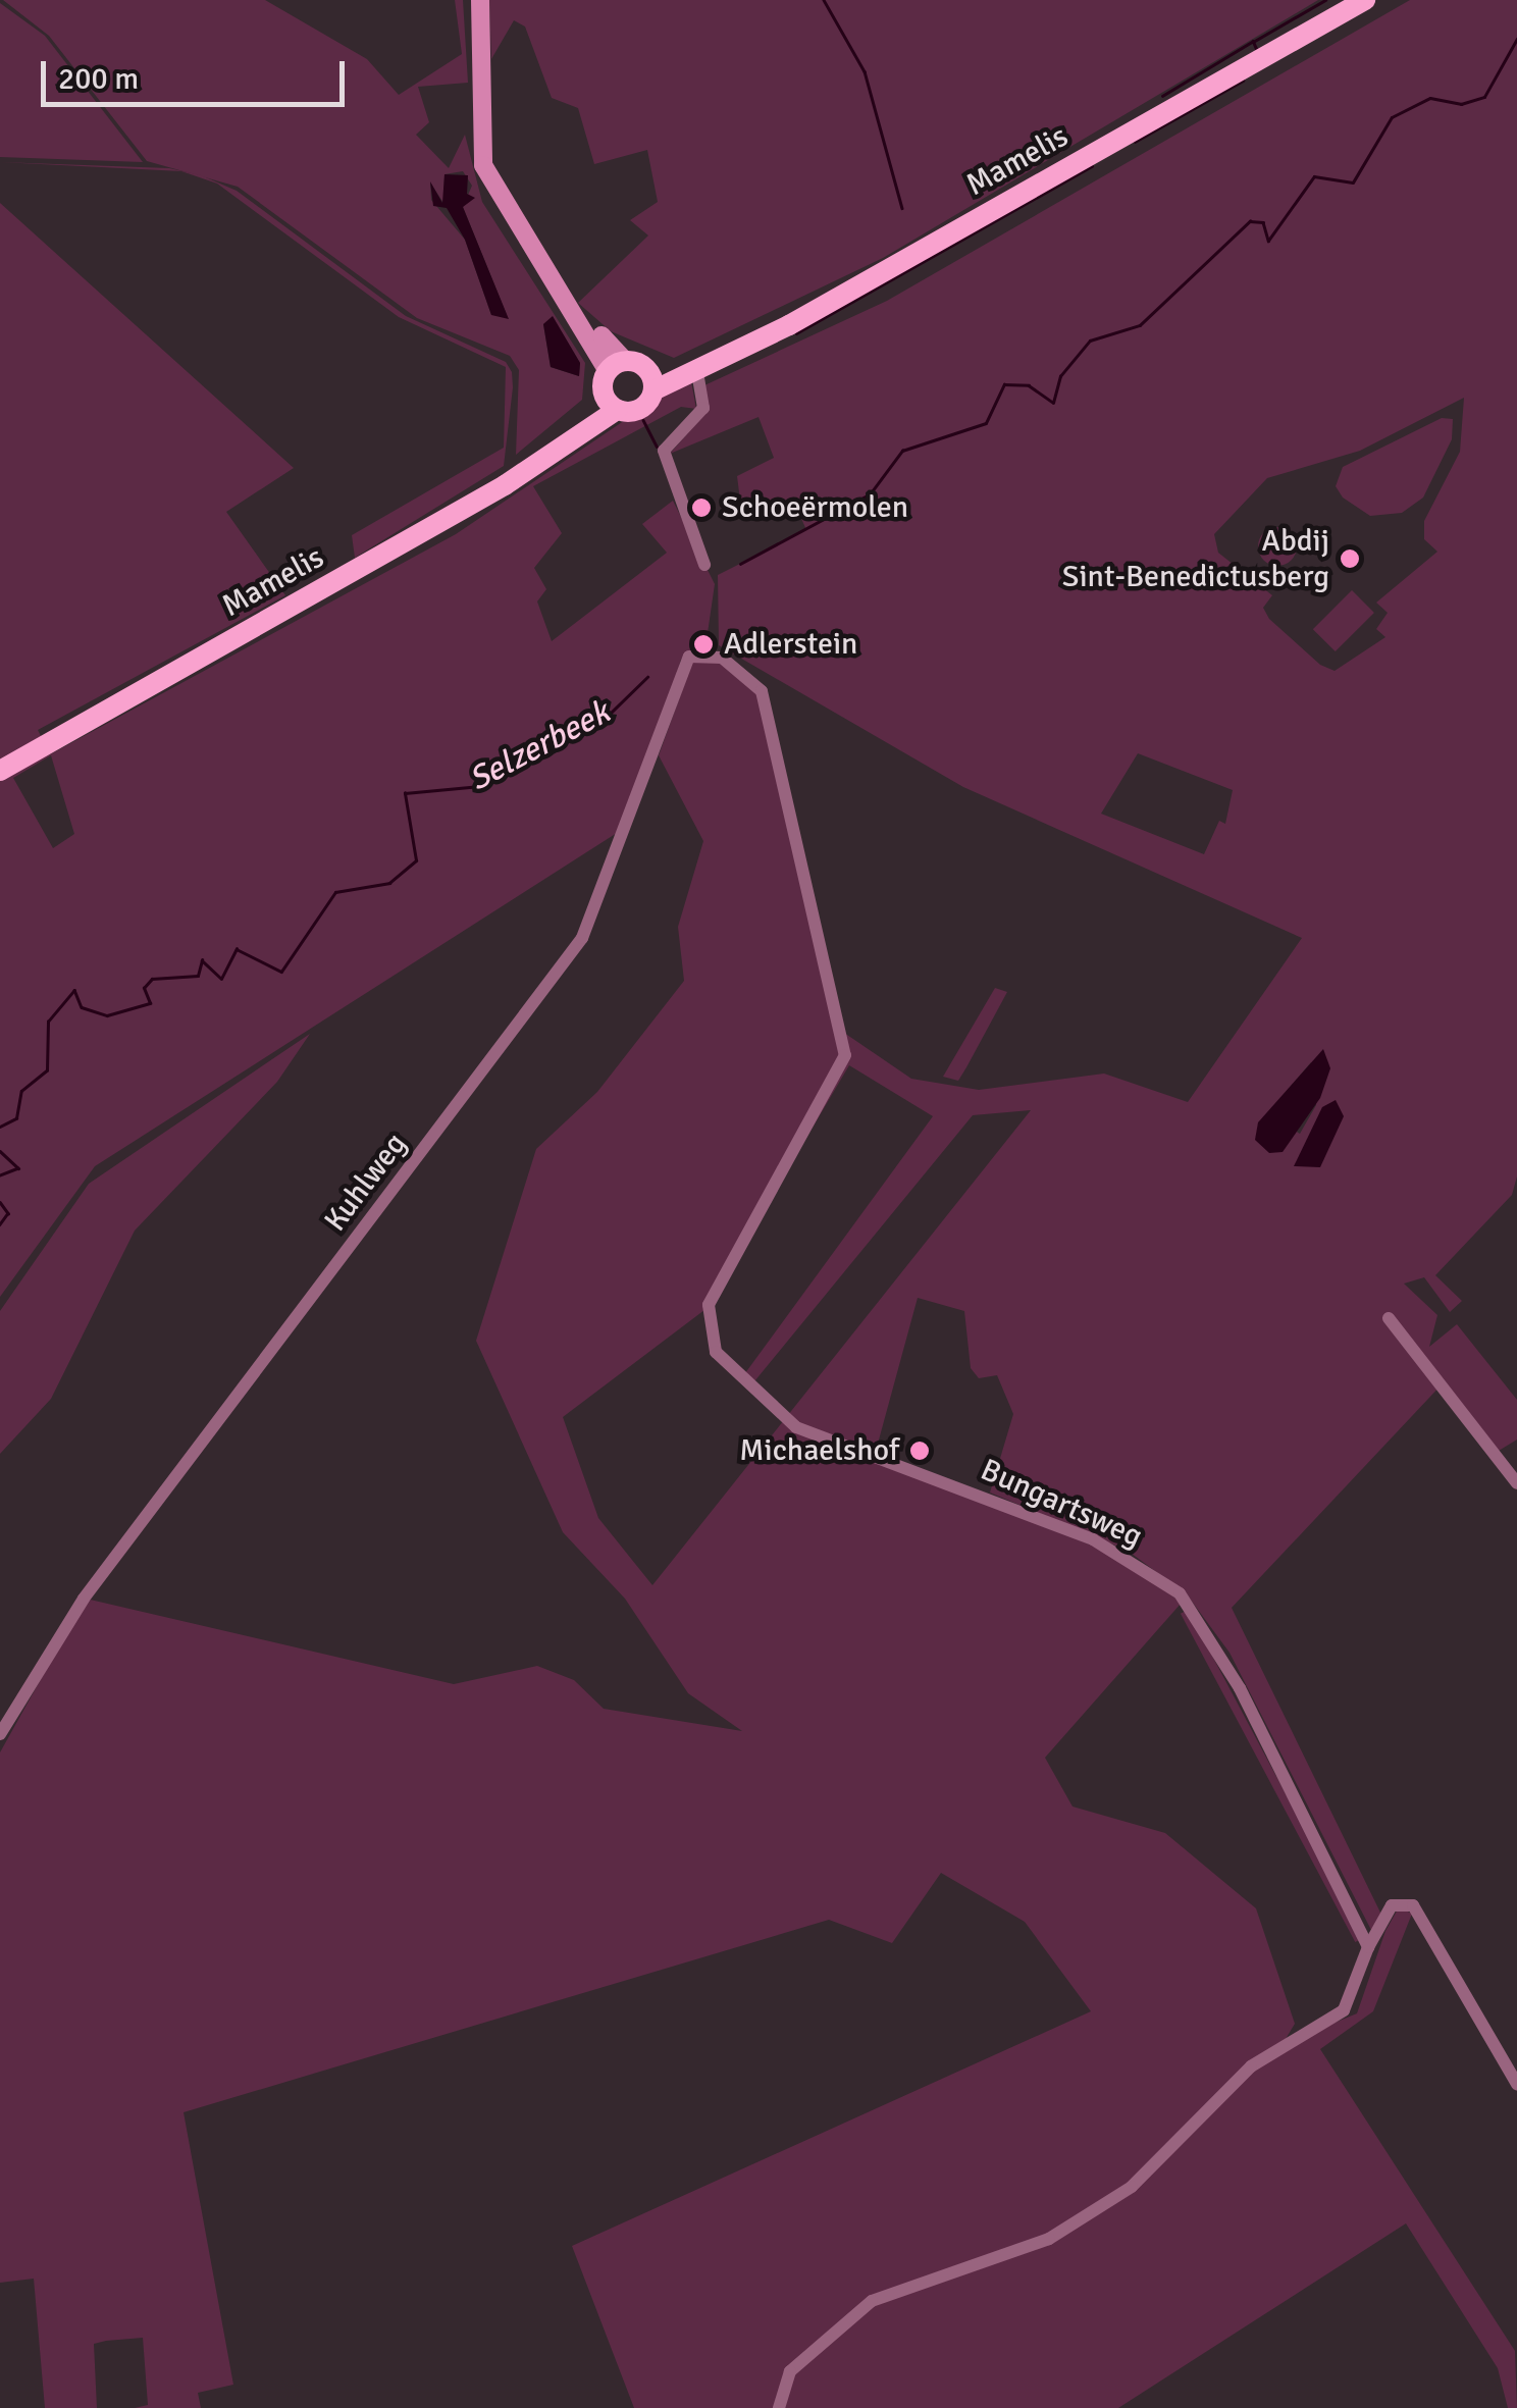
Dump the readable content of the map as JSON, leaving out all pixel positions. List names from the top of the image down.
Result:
{
  "streets": {
    "main road": ["Mamelis"],
    "street": ["Kuhlweg", "Bungartsweg"]
  },
  "crossings": [
    ["Kuhlweg", "Bungartsweg"]
  ],
  "water": ["Selzerbeek"],
  "places": [
    "Schoeërmolen",
    "Abdij Sint-Benedictusberg",
    "Adlerstein",
    "Michaelshof"
  ],
  "scale_bar": "200 m"
}
